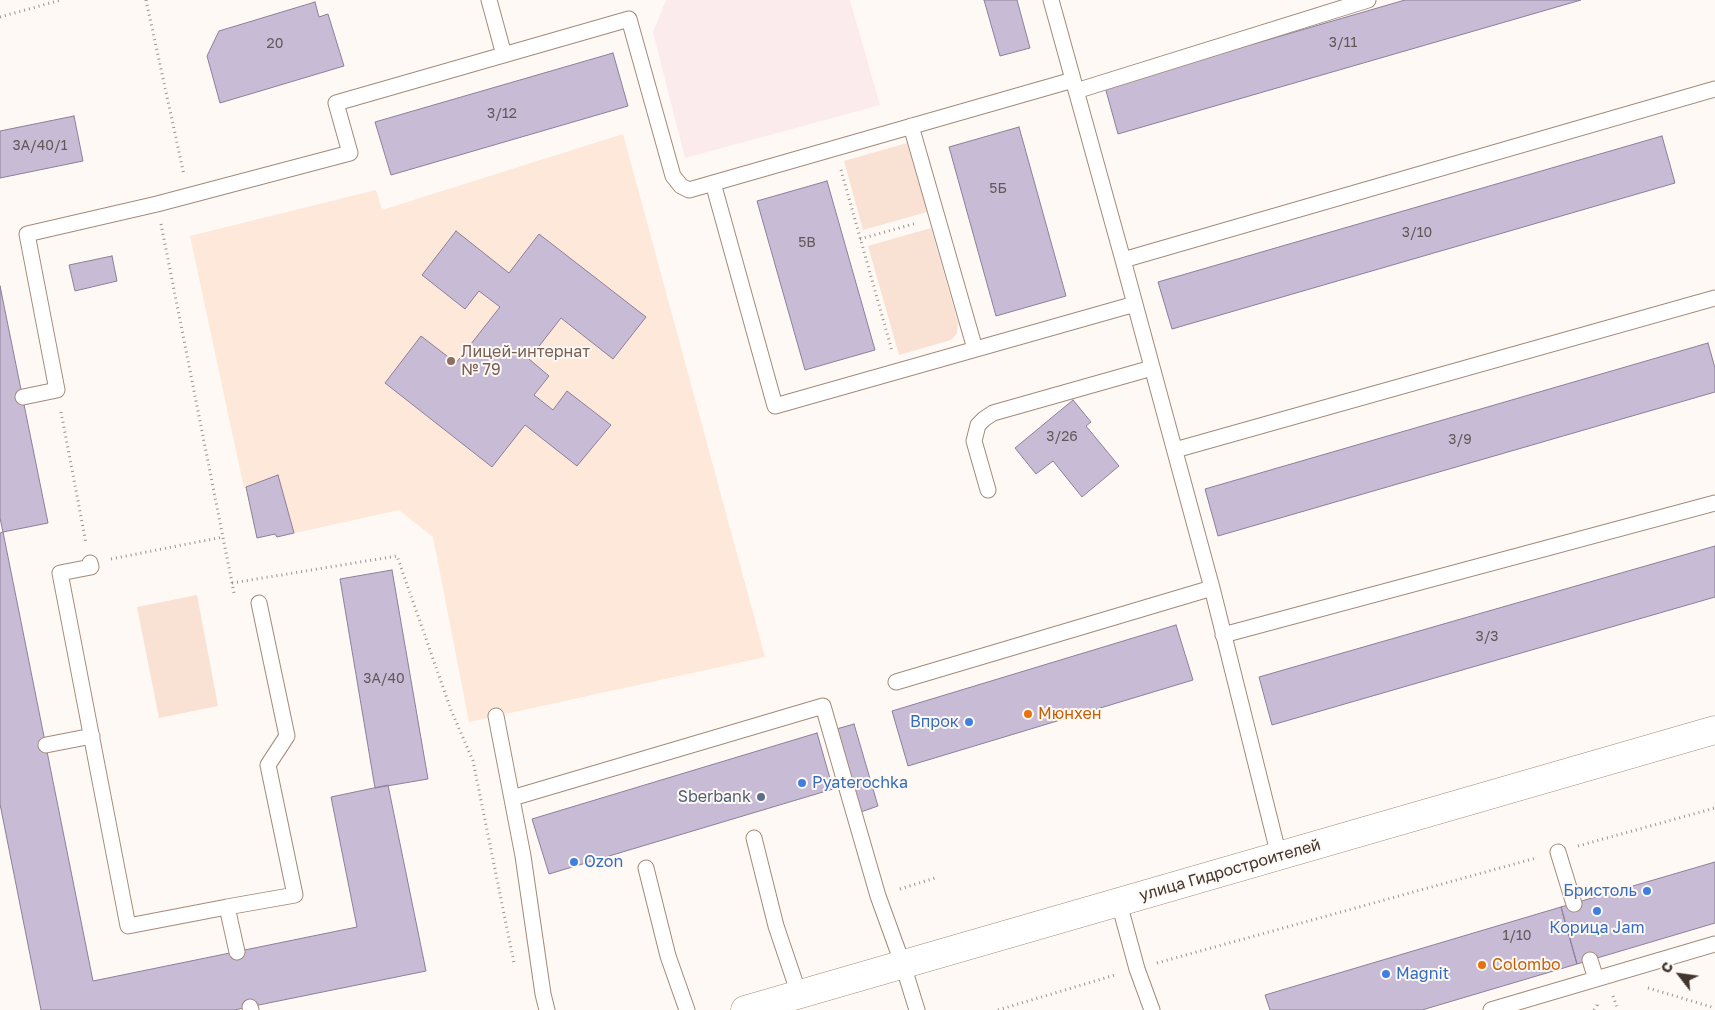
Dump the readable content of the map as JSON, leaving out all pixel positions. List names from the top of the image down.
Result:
{
  "streets": {
    "main road": ["улица Гидростроителей"]
  },
  "places": [
    "Лицей-интернат № 79",
    "Мюнхен",
    "Впрок",
    "Pyaterochka",
    "Sberbank",
    "Ozon",
    "Бристоль",
    "Корица Jam",
    "Colombo",
    "Magnit"
  ],
  "house_numbers": [
    "3/11",
    "20",
    "3/12",
    "3А/40/1",
    "5Б",
    "3/10",
    "5В",
    "3/26",
    "3/9",
    "3/3",
    "3А/40",
    "1/10"
  ],
  "north": "top left"
}
